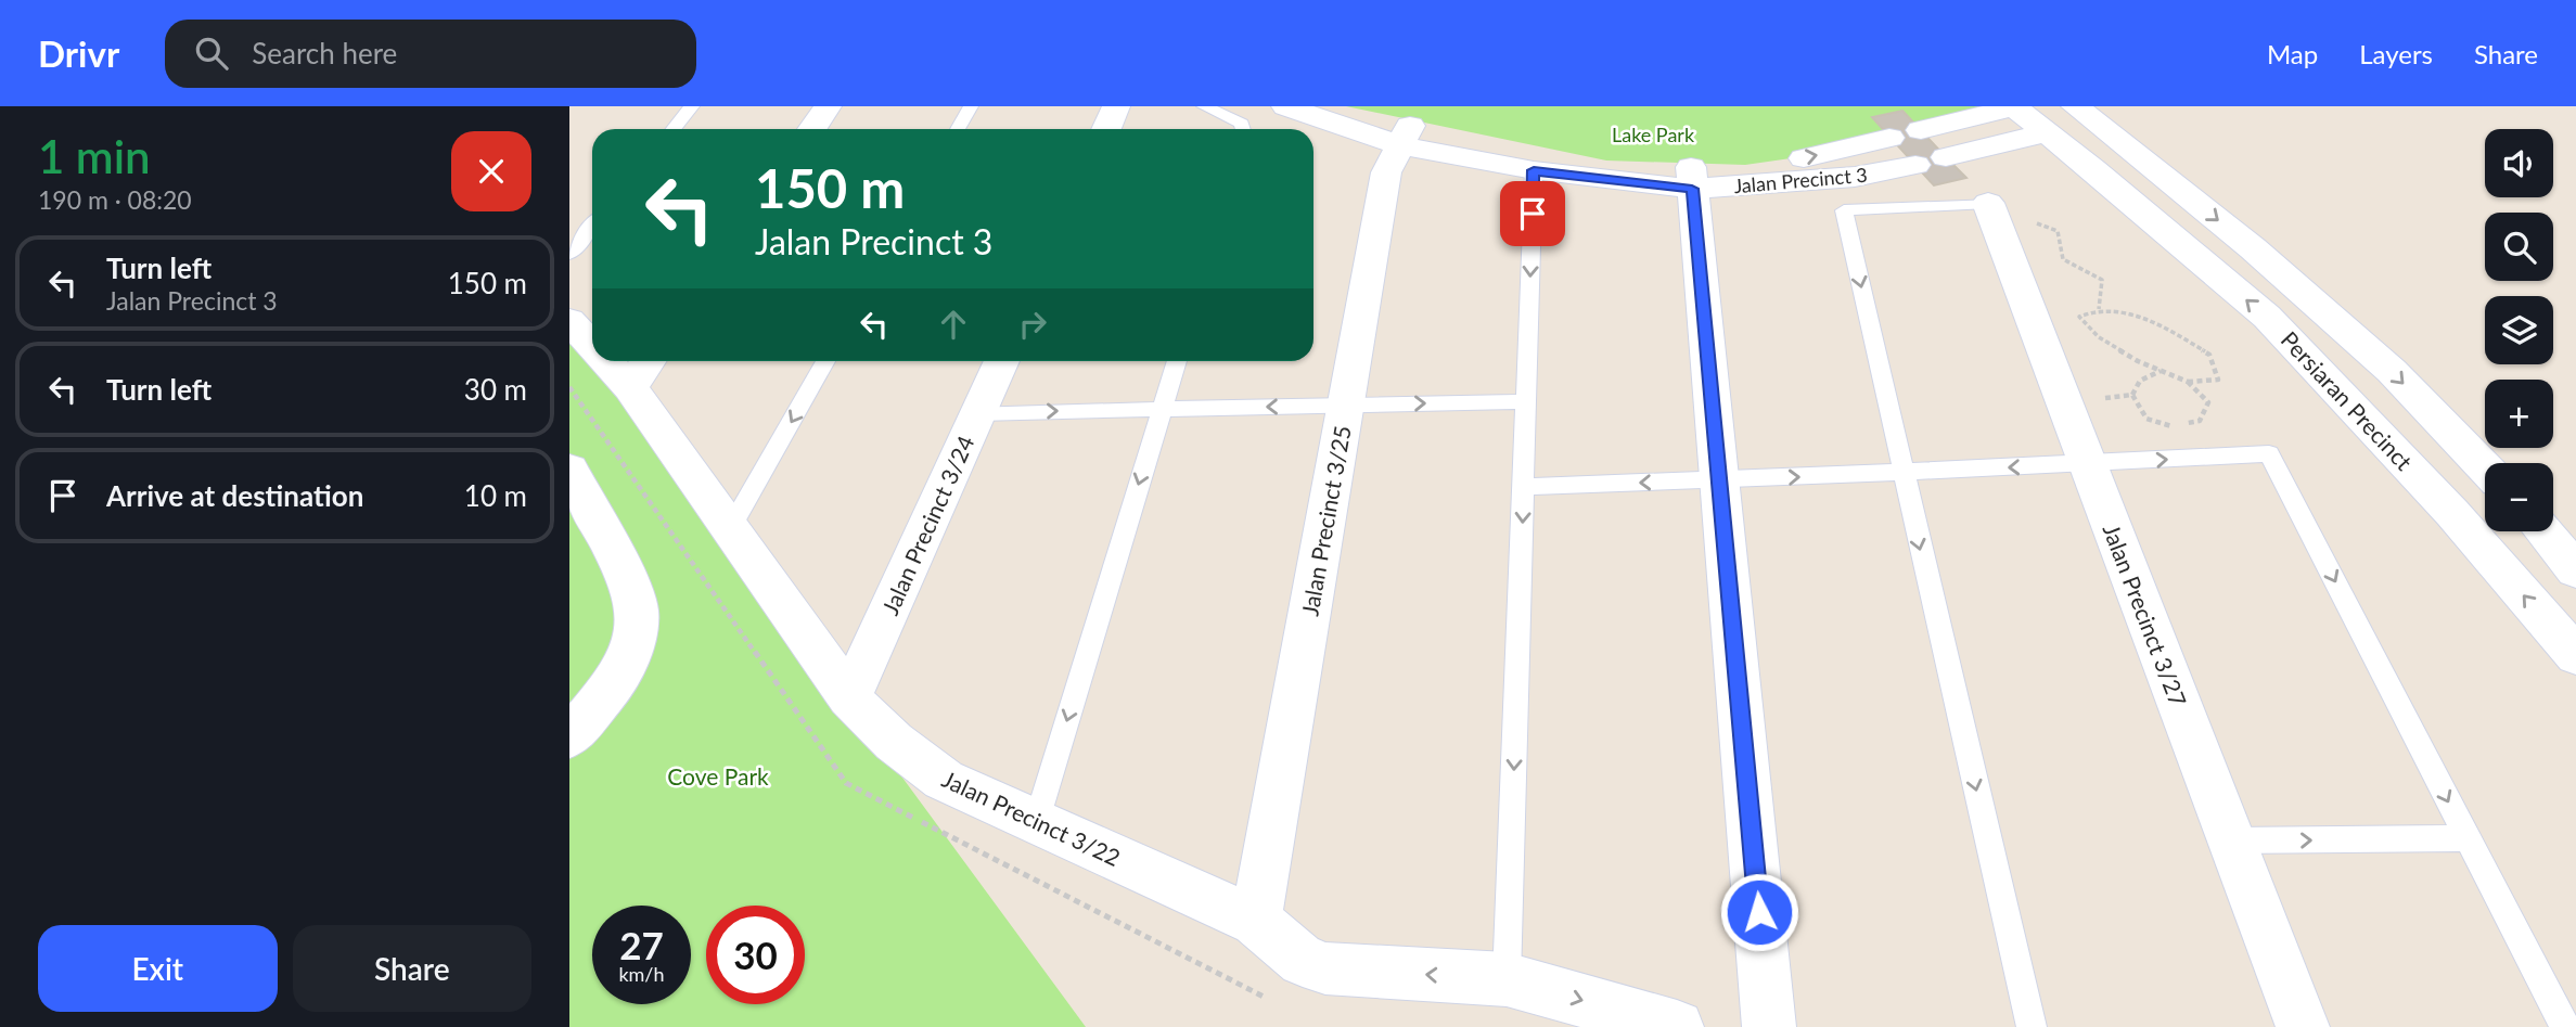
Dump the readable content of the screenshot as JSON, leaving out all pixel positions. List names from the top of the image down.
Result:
{
  "streets": {
    "street": [
      "Jalan Precinct 3",
      "Persiaran Precinct",
      "Jalan Precinct 3/25",
      "Jalan Precinct 3/24",
      "Jalan Precinct 3/27",
      "Jalan Precinct 3/22"
    ]
  },
  "crossings": [
    ["Jalan Precinct 3", "Jalan Precinct 3/25"],
    ["Jalan Precinct 3/25", "Jalan Precinct 3/22"],
    ["Jalan Precinct 3/24", "Jalan Precinct 3/22"]
  ],
  "parks": ["Lake Park", "Cove Park"],
  "page": {
    "header": "Drivr",
    "search": "Search here",
    "nav": ["Map", "Layers", "Share"],
    "heading": ["1 min", "190 m · 08:20"],
    "map_buttons": ["+", "−"],
    "turn": ["150 m", "Jalan Precinct 3"],
    "list": [
      {
        "name": "Turn left",
        "note": "Jalan Precinct 3",
        "value": "150 m"
      },
      {
        "name": "Turn left",
        "value": "30 m"
      },
      {
        "name": "Arrive at destination",
        "value": "10 m"
      }
    ],
    "speed": "27 km/h",
    "limit": "30",
    "buttons": ["Exit", "Share"]
  }
}
